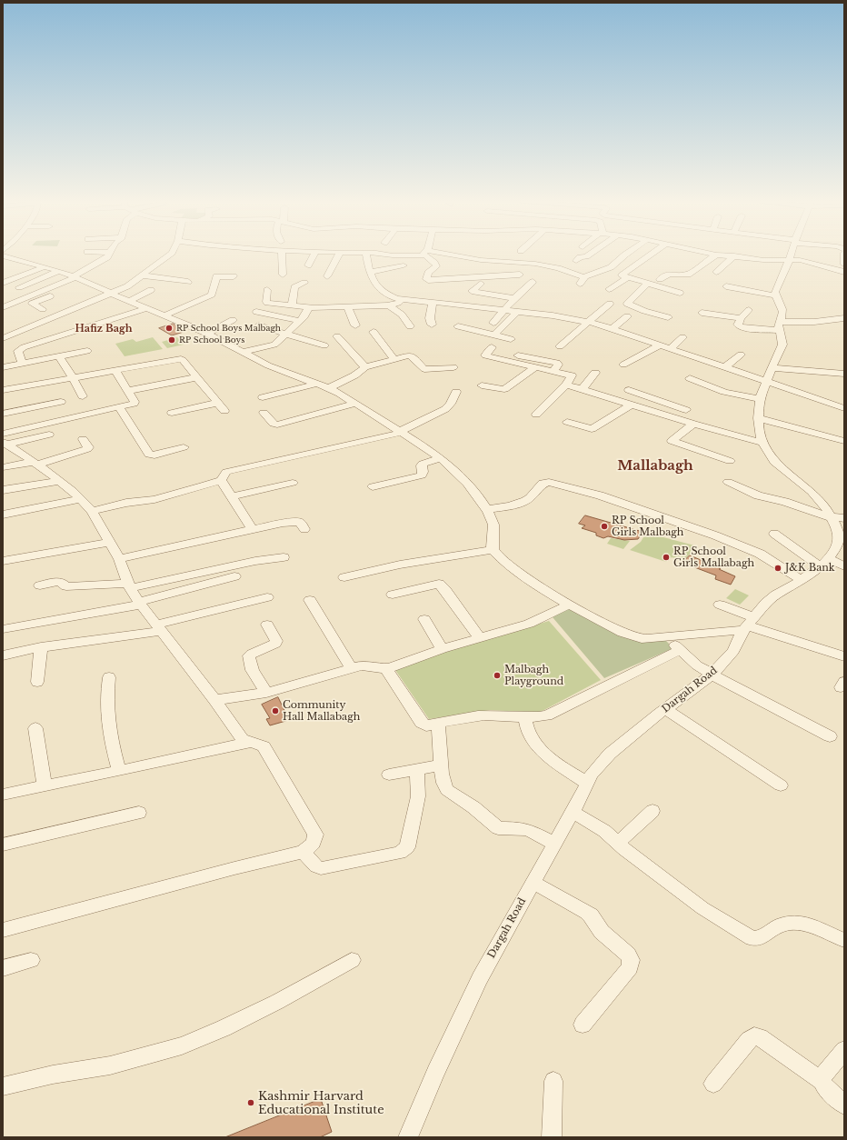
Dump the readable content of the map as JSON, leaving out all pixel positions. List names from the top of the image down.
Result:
{
  "streets": {
    "street": ["Dargah Road"]
  },
  "districts": ["Hafiz Bagh", "Mallabagh"],
  "places": [
    "RP School Boys Malbagh",
    "RP School Boys",
    "RP School Girls Malbagh",
    "RP School Girls Mallabagh",
    "J&K Bank",
    "Malbagh Playground",
    "Community Hall Mallabagh",
    "Kashmir Harvard Educational Institute"
  ]
}
